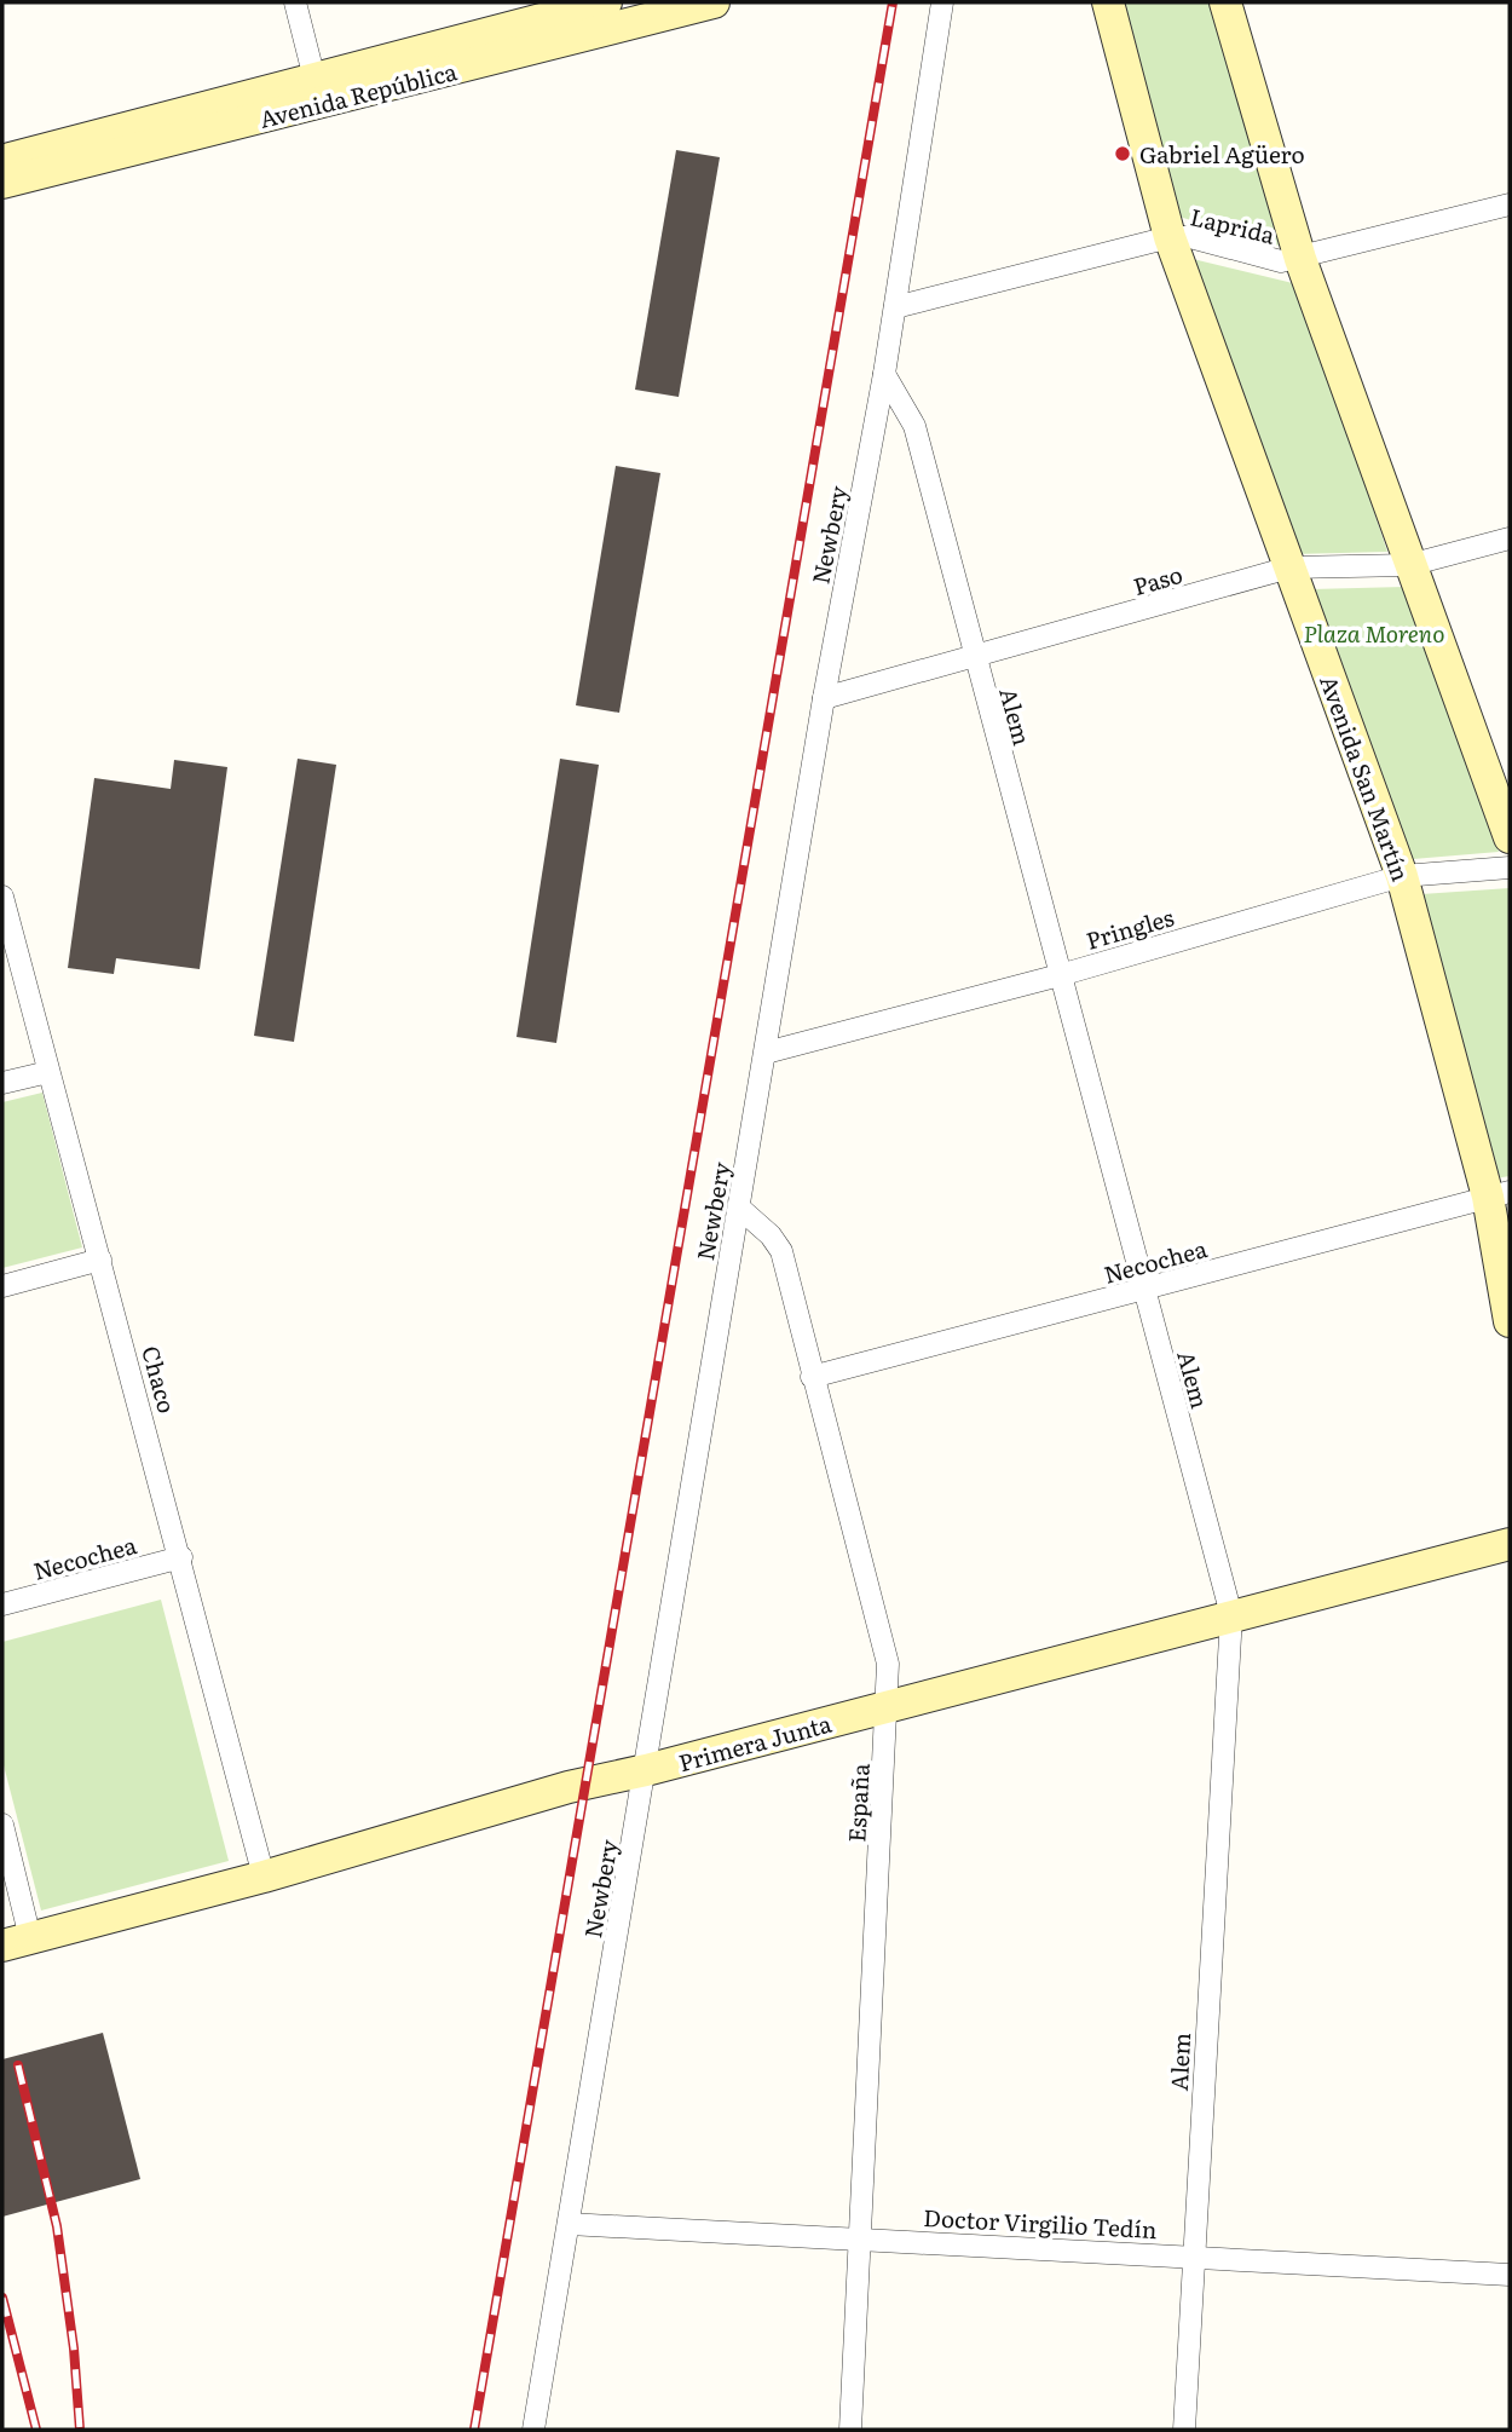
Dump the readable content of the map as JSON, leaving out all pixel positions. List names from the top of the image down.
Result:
{
  "streets": {
    "main road": ["Avenida República", "Avenida San Martín", "Primera Junta"],
    "street": [
      "Laprida",
      "Newbery",
      "Paso",
      "Alem",
      "Pringles",
      "Necochea",
      "Chaco",
      "España",
      "Doctor Virgilio Tedín"
    ]
  },
  "crossings": [
    ["Laprida", "Newbery"],
    ["Laprida", "Avenida San Martín"],
    ["Newbery", "Paso"],
    ["Newbery", "Alem"],
    ["Newbery", "Pringles"],
    ["Newbery", "Primera Junta"],
    ["Newbery", "España"],
    ["Newbery", "Doctor Virgilio Tedín"],
    ["Paso", "Alem"],
    ["Paso", "Avenida San Martín"],
    ["Alem", "Pringles"],
    ["Alem", "Necochea"],
    ["Alem", "Primera Junta"],
    ["Alem", "Doctor Virgilio Tedín"],
    ["Avenida San Martín", "Pringles"],
    ["Avenida San Martín", "Necochea"],
    ["Necochea", "Chaco"],
    ["Necochea", "España"],
    ["Chaco", "Primera Junta"],
    ["Primera Junta", "España"],
    ["España", "Doctor Virgilio Tedín"]
  ],
  "parks": ["Plaza Moreno"],
  "places": ["Gabriel Agüero"]
}
